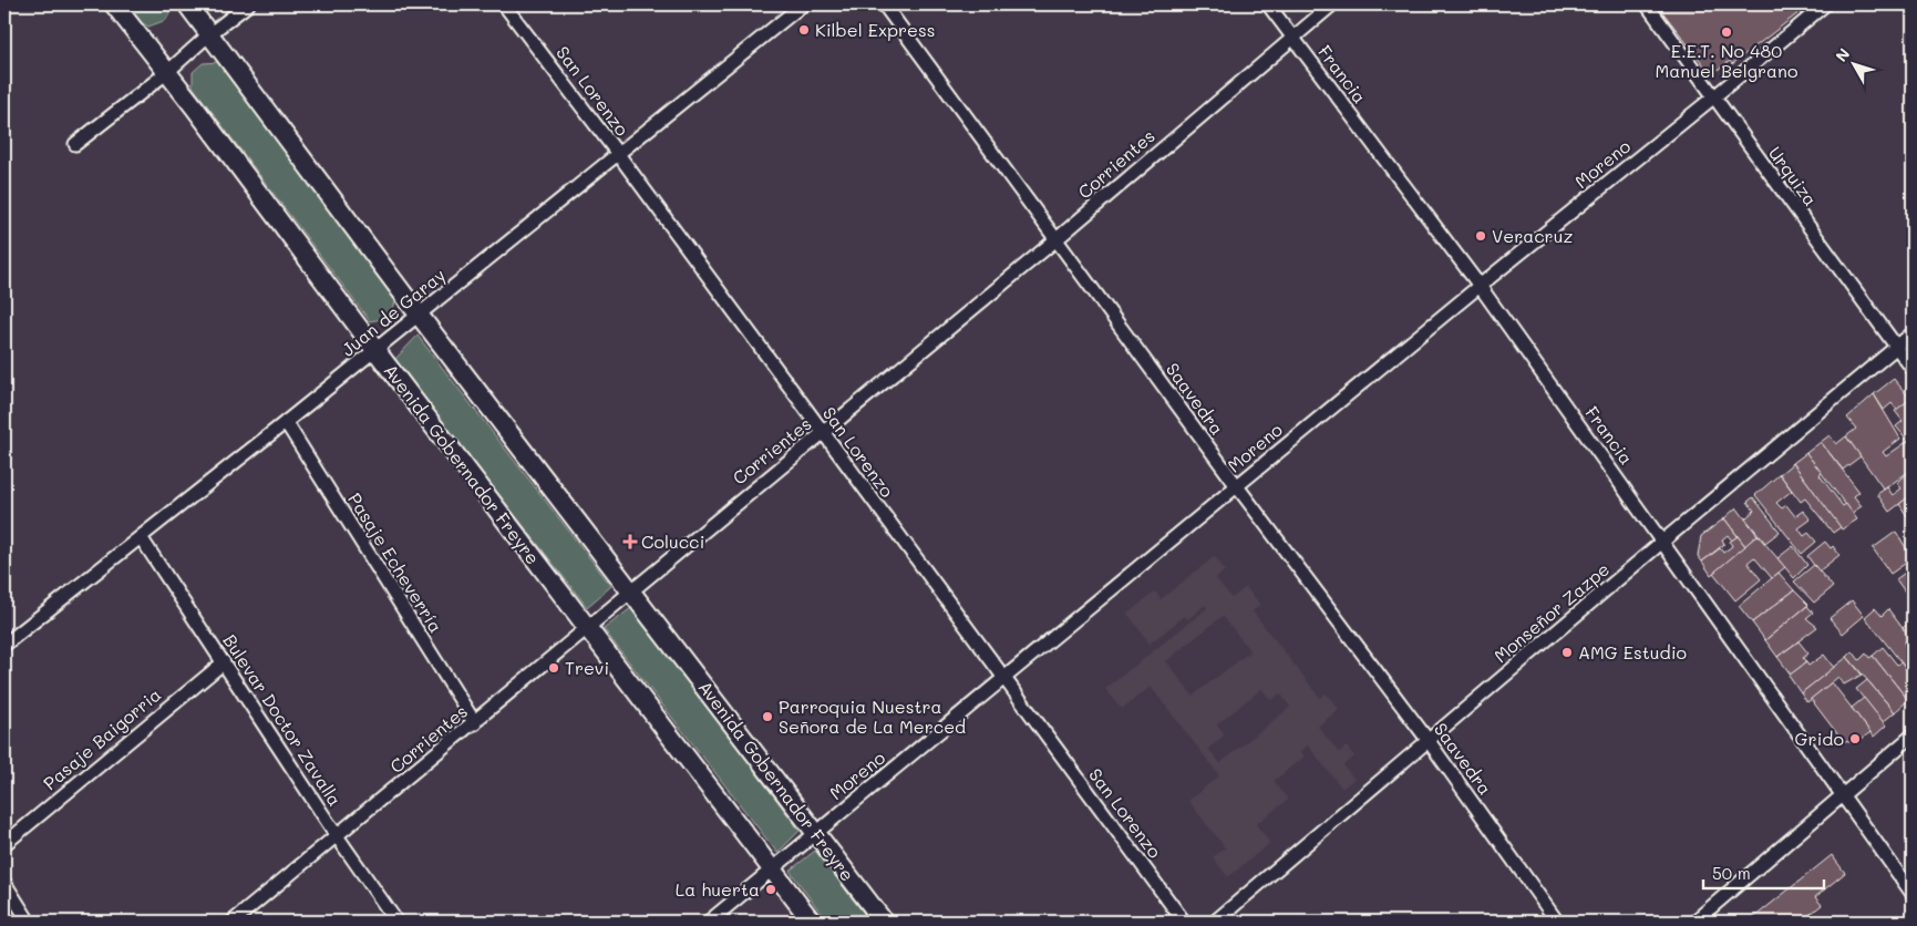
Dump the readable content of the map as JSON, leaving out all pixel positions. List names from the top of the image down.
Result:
{
  "streets": {
    "main road": ["Avenida Gobernador Freyre"],
    "street": [
      "Francia",
      "San Lorenzo",
      "Corrientes",
      "Moreno",
      "Urquiza",
      "Juan de Garay",
      "Saavedra",
      "Pasaje Echeverría",
      "Monseñor Zazpe",
      "Bulevar Doctor Zavalla",
      "Pasaje Baigorria"
    ]
  },
  "crossings": [
    ["Francia", "Corrientes"],
    ["Francia", "Moreno"],
    ["Francia", "Monseñor Zazpe"],
    ["San Lorenzo", "Corrientes"],
    ["San Lorenzo", "Moreno"],
    ["San Lorenzo", "Juan de Garay"],
    ["Corrientes", "Saavedra"],
    ["Corrientes", "Avenida Gobernador Freyre"],
    ["Corrientes", "Pasaje Echeverría"],
    ["Corrientes", "Bulevar Doctor Zavalla"],
    ["Moreno", "Urquiza"],
    ["Moreno", "Saavedra"],
    ["Moreno", "Avenida Gobernador Freyre"],
    ["Urquiza", "Monseñor Zazpe"],
    ["Juan de Garay", "Avenida Gobernador Freyre"],
    ["Juan de Garay", "Pasaje Echeverría"],
    ["Juan de Garay", "Bulevar Doctor Zavalla"],
    ["Saavedra", "Monseñor Zazpe"],
    ["Bulevar Doctor Zavalla", "Pasaje Baigorria"]
  ],
  "places": {
    "other": [
      "Kilbel Express",
      "E.E.T. No 480 Manuel Belgrano",
      "Veracruz",
      "AMG Estudio",
      "Trevi",
      "Parroquia Nuestra Señora de La Merced",
      "Grido",
      "La huerta"
    ],
    "health": ["Colucci"]
  },
  "scale_bar": "50 m",
  "north": "top left"
}
